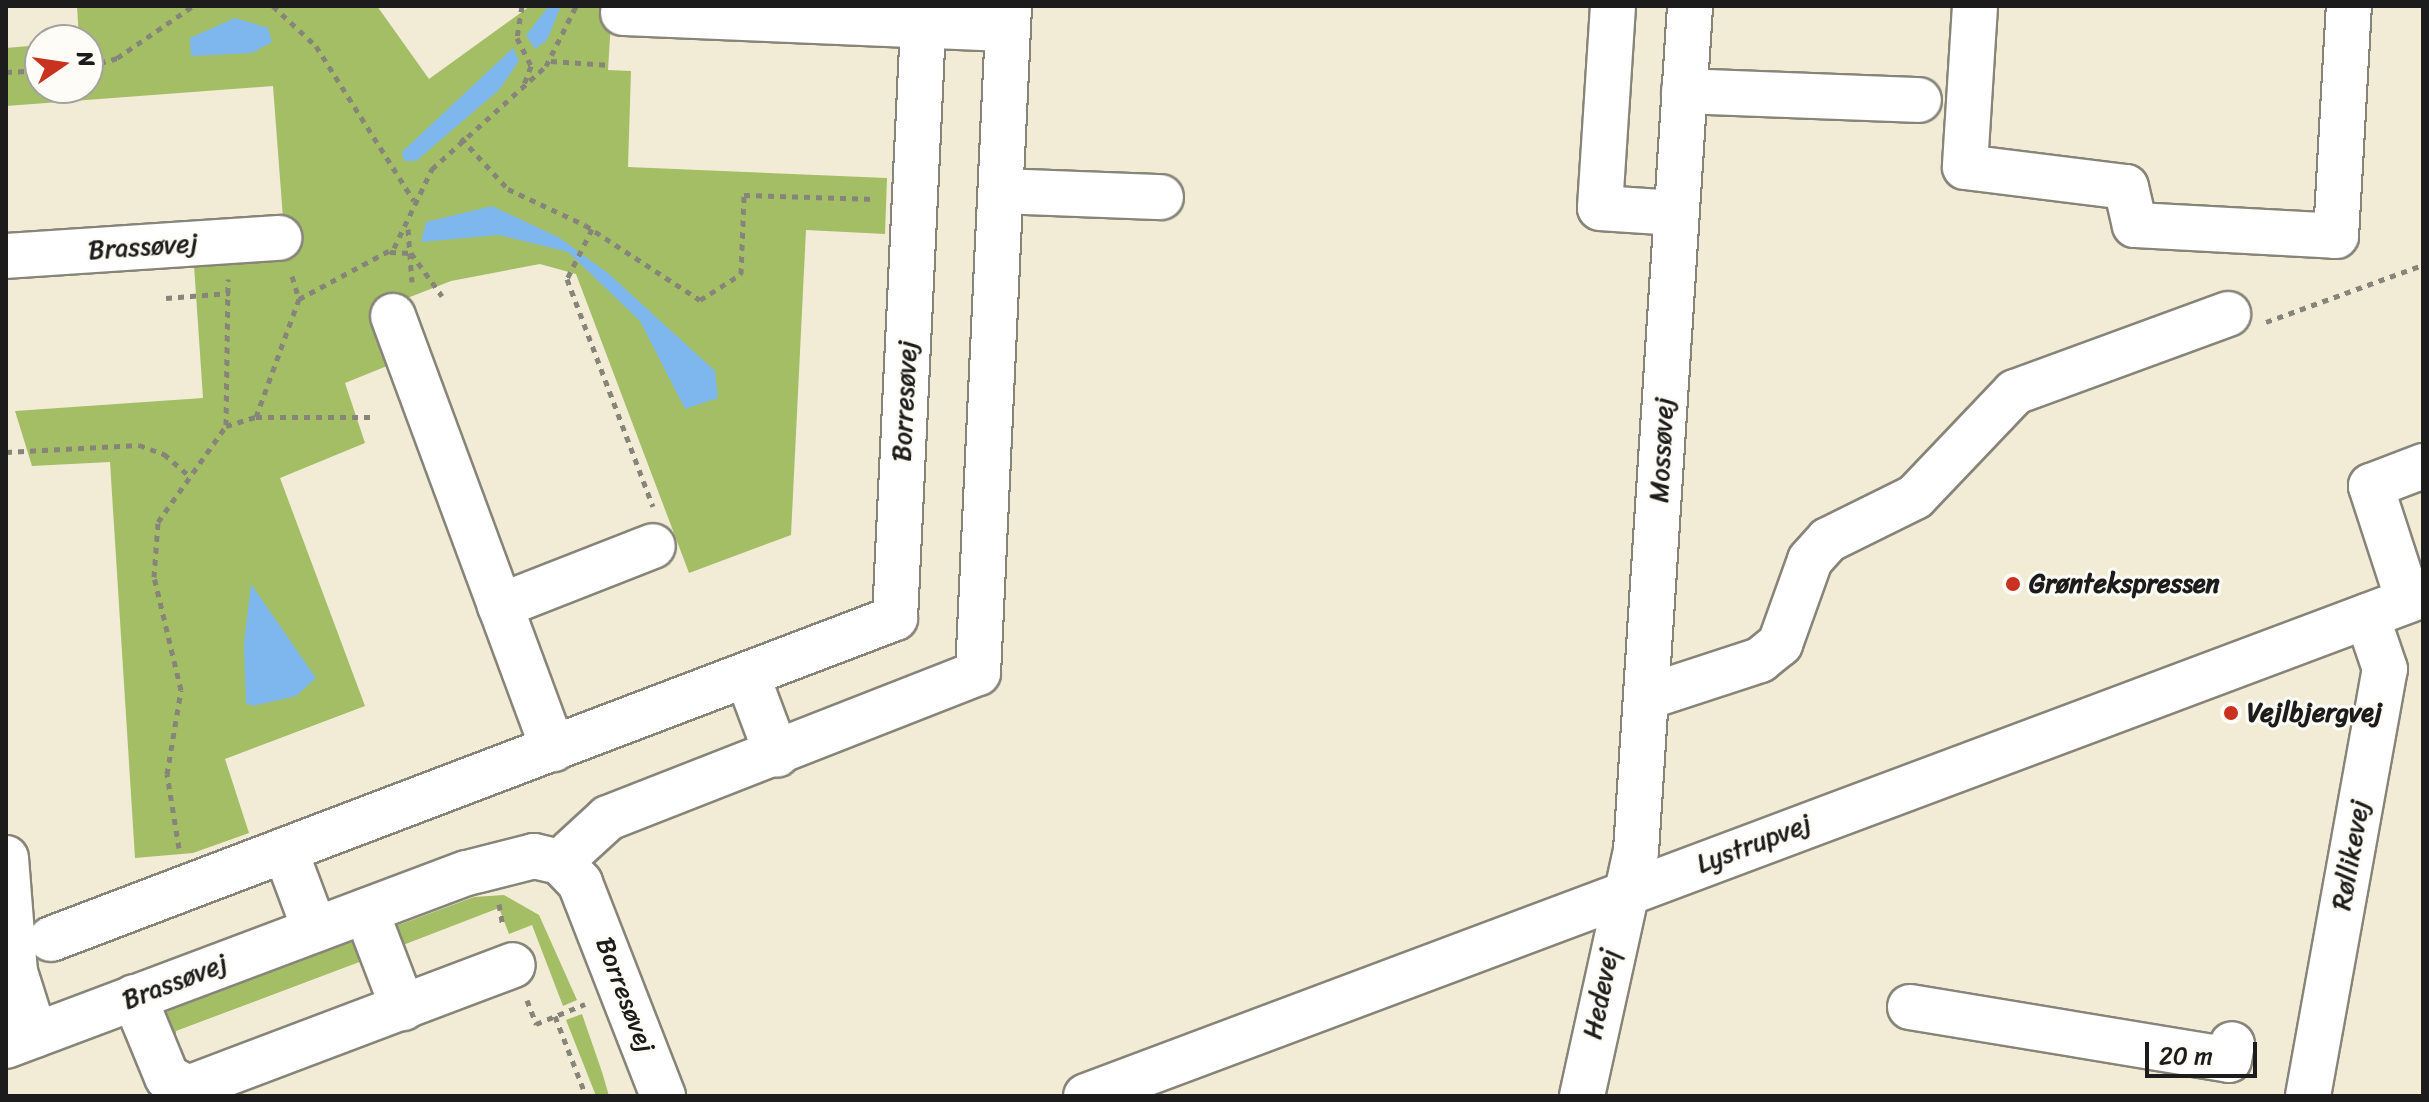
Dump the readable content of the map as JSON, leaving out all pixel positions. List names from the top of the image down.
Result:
{
  "streets": {
    "street": [
      "Brassøvej",
      "Borresøvej",
      "Mossøvej",
      "Lystrupvej",
      "Røllikevej",
      "Hedevej"
    ]
  },
  "crossings": [
    ["Brassøvej", "Borresøvej"],
    ["Mossøvej", "Lystrupvej"],
    ["Mossøvej", "Hedevej"],
    ["Lystrupvej", "Røllikevej"],
    ["Lystrupvej", "Hedevej"]
  ],
  "places": ["Grøntekspressen", "Vejlbjergvej"],
  "scale_bar": "20 m",
  "north": "right"
}
